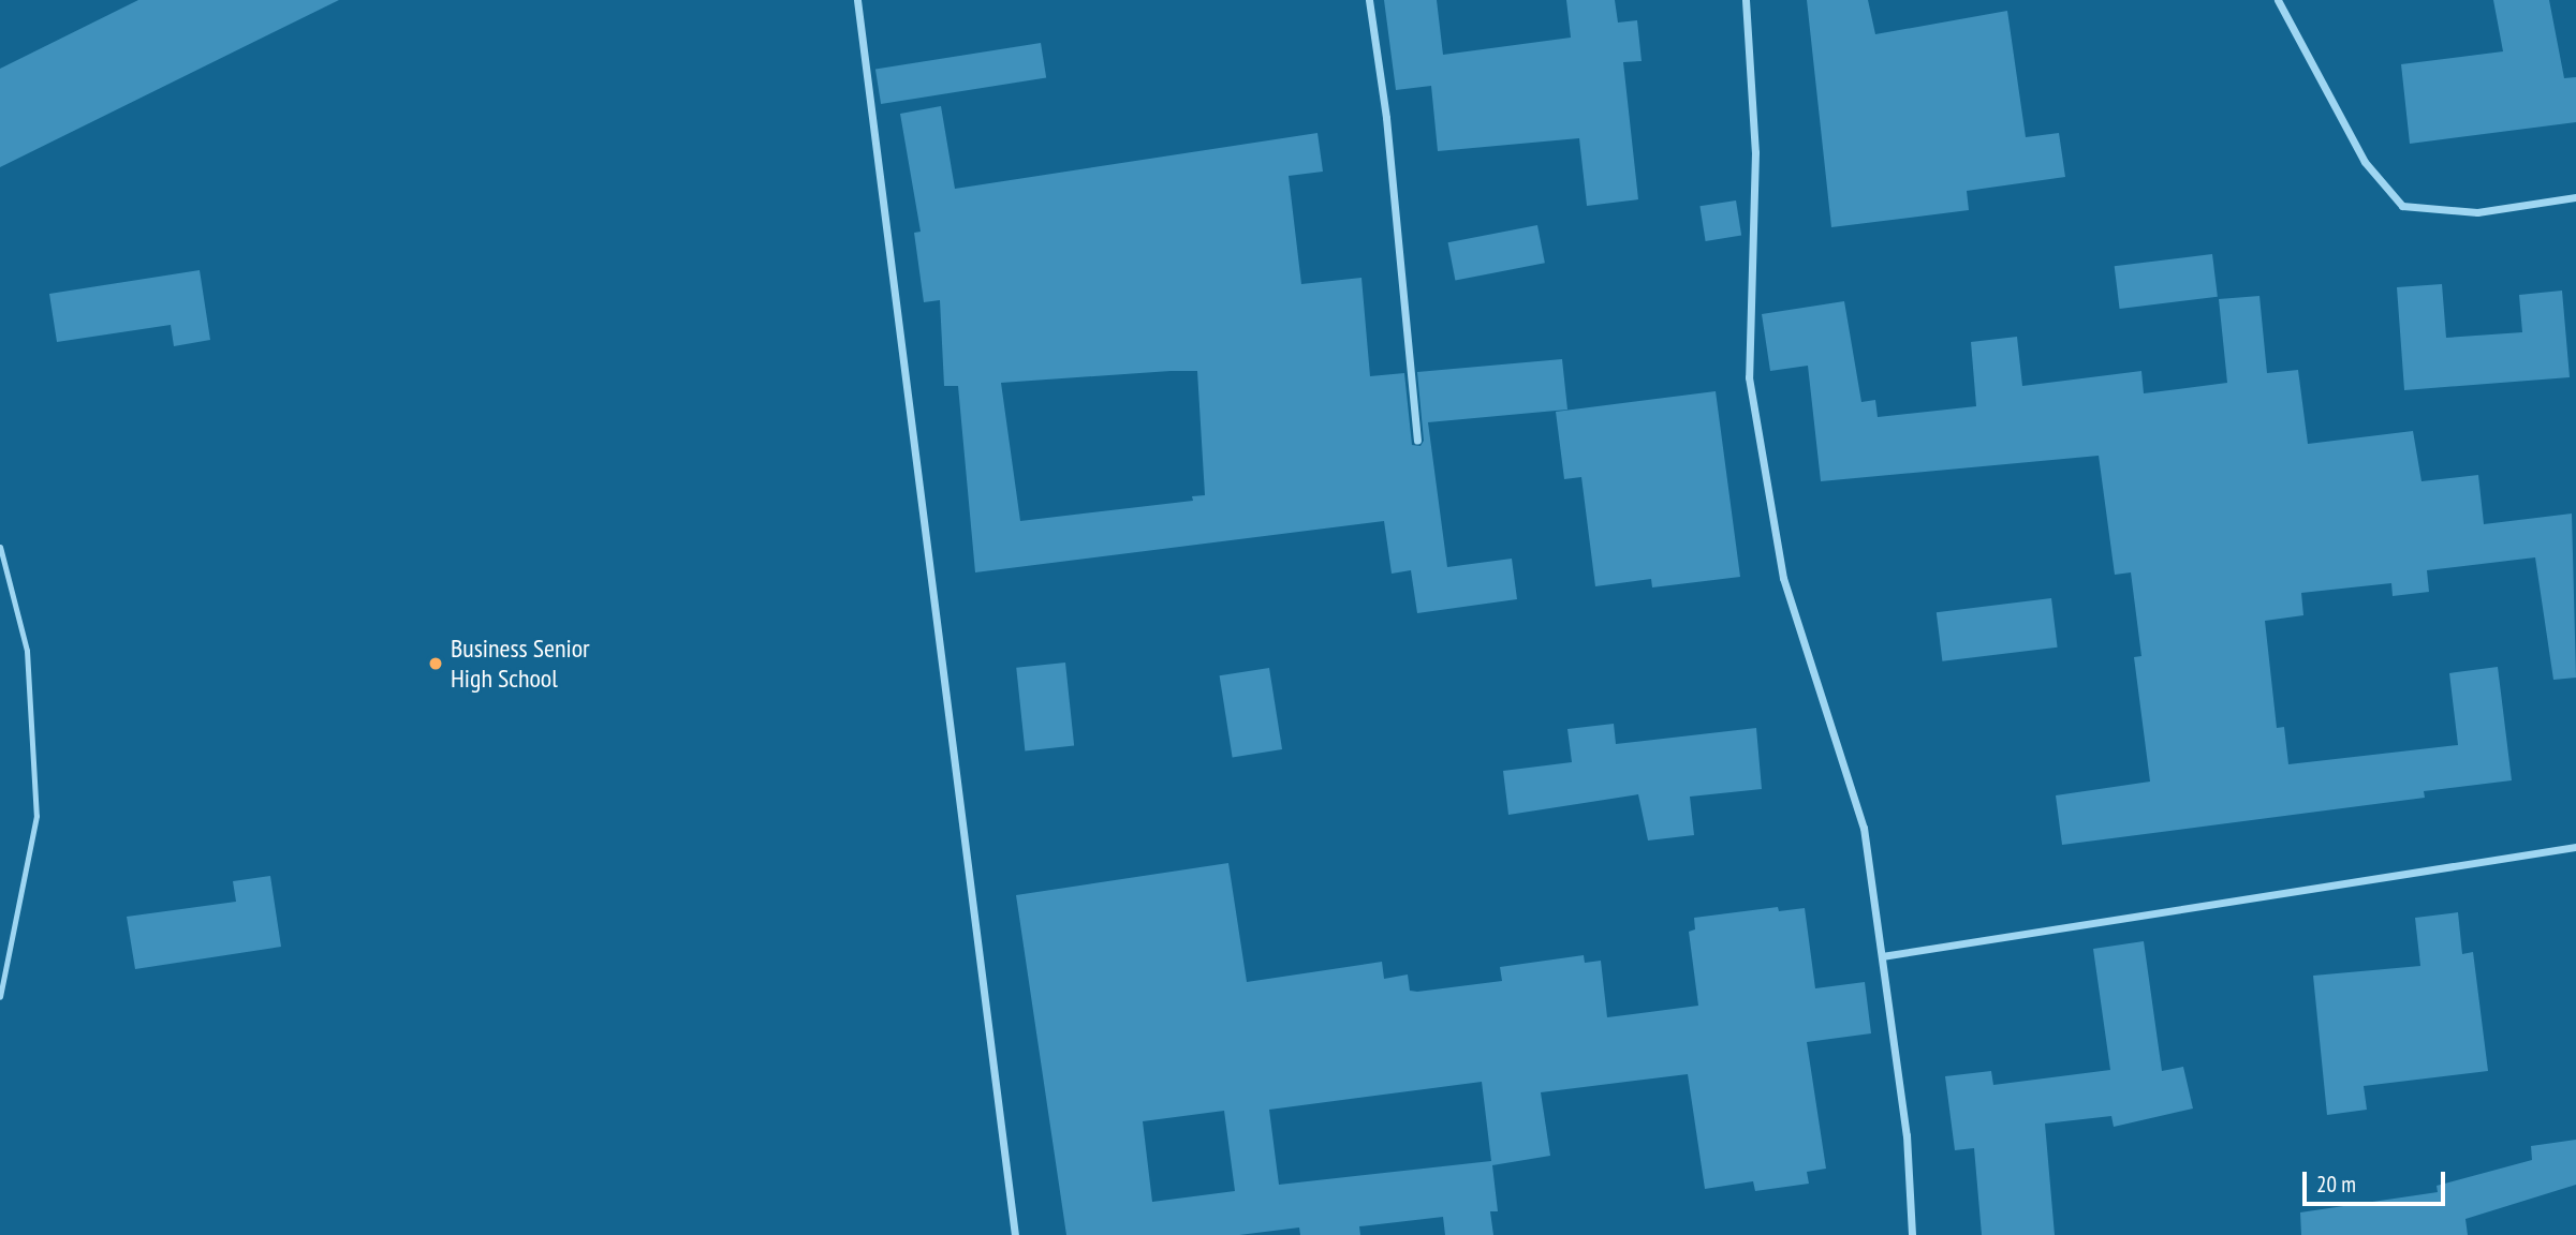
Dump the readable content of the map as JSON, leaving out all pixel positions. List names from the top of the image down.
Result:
{
  "places": ["Business Senior High School"],
  "scale_bar": "20 m"
}
